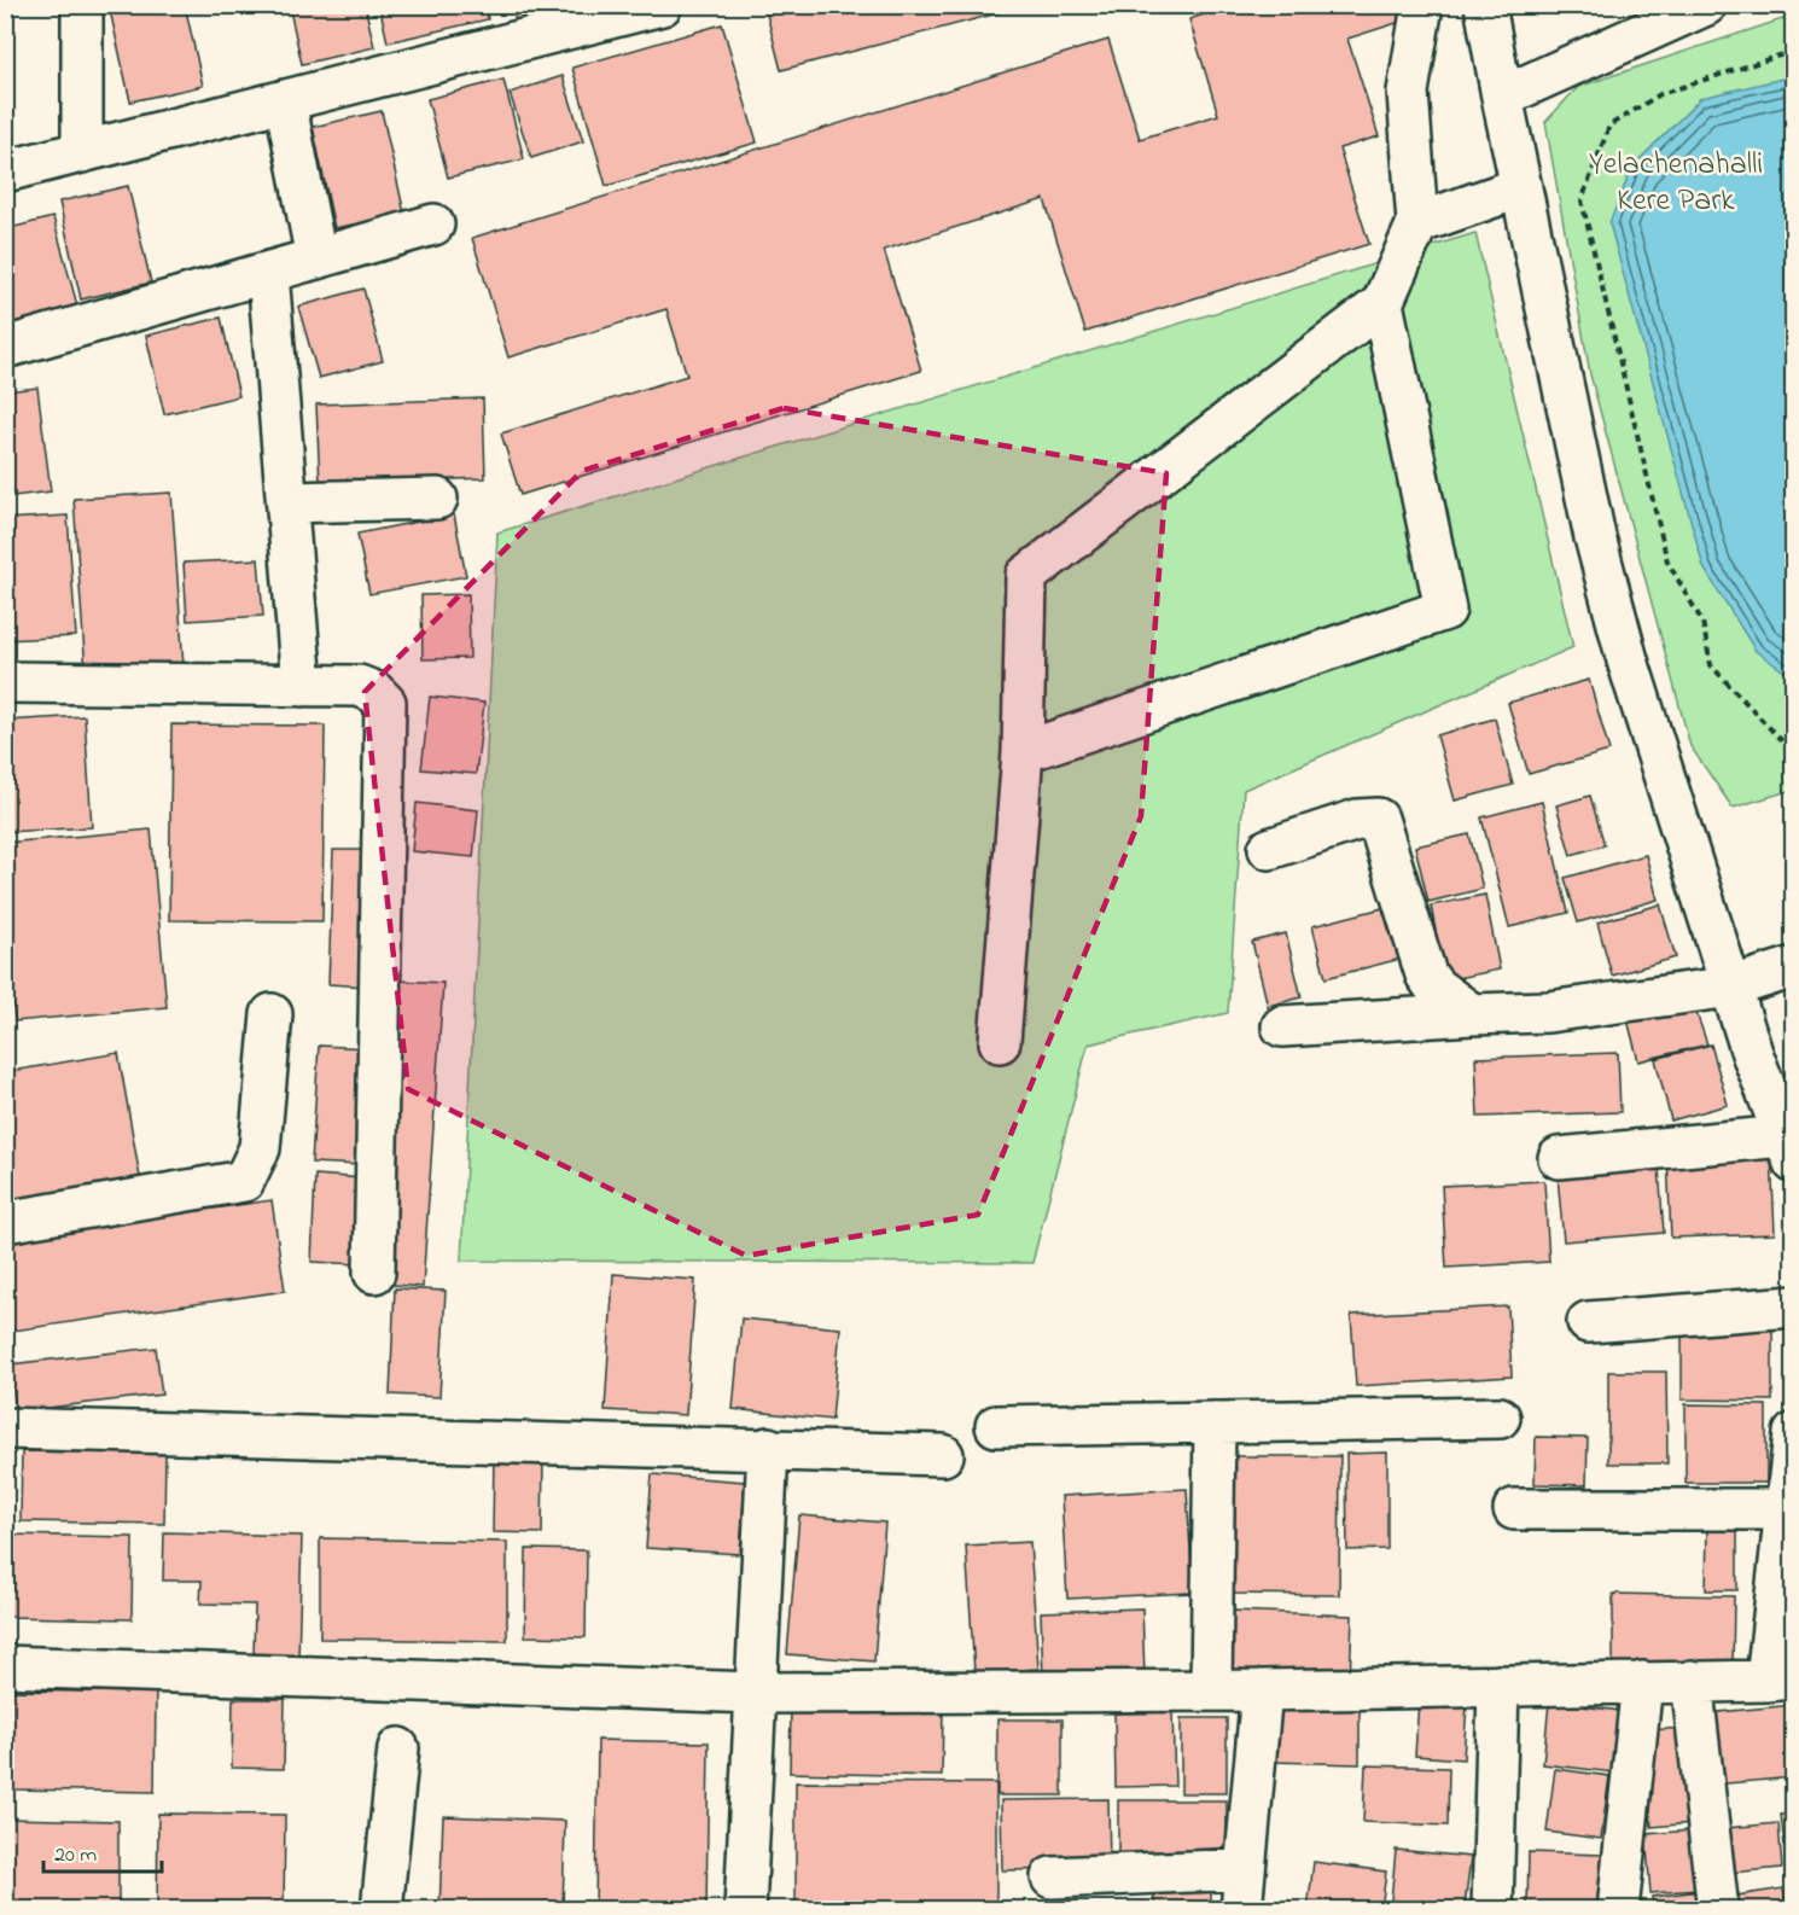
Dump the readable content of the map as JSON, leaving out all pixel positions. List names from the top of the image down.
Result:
{
  "parks": ["Yelachenahalli Kere Park"],
  "scale_bar": "20 m"
}
